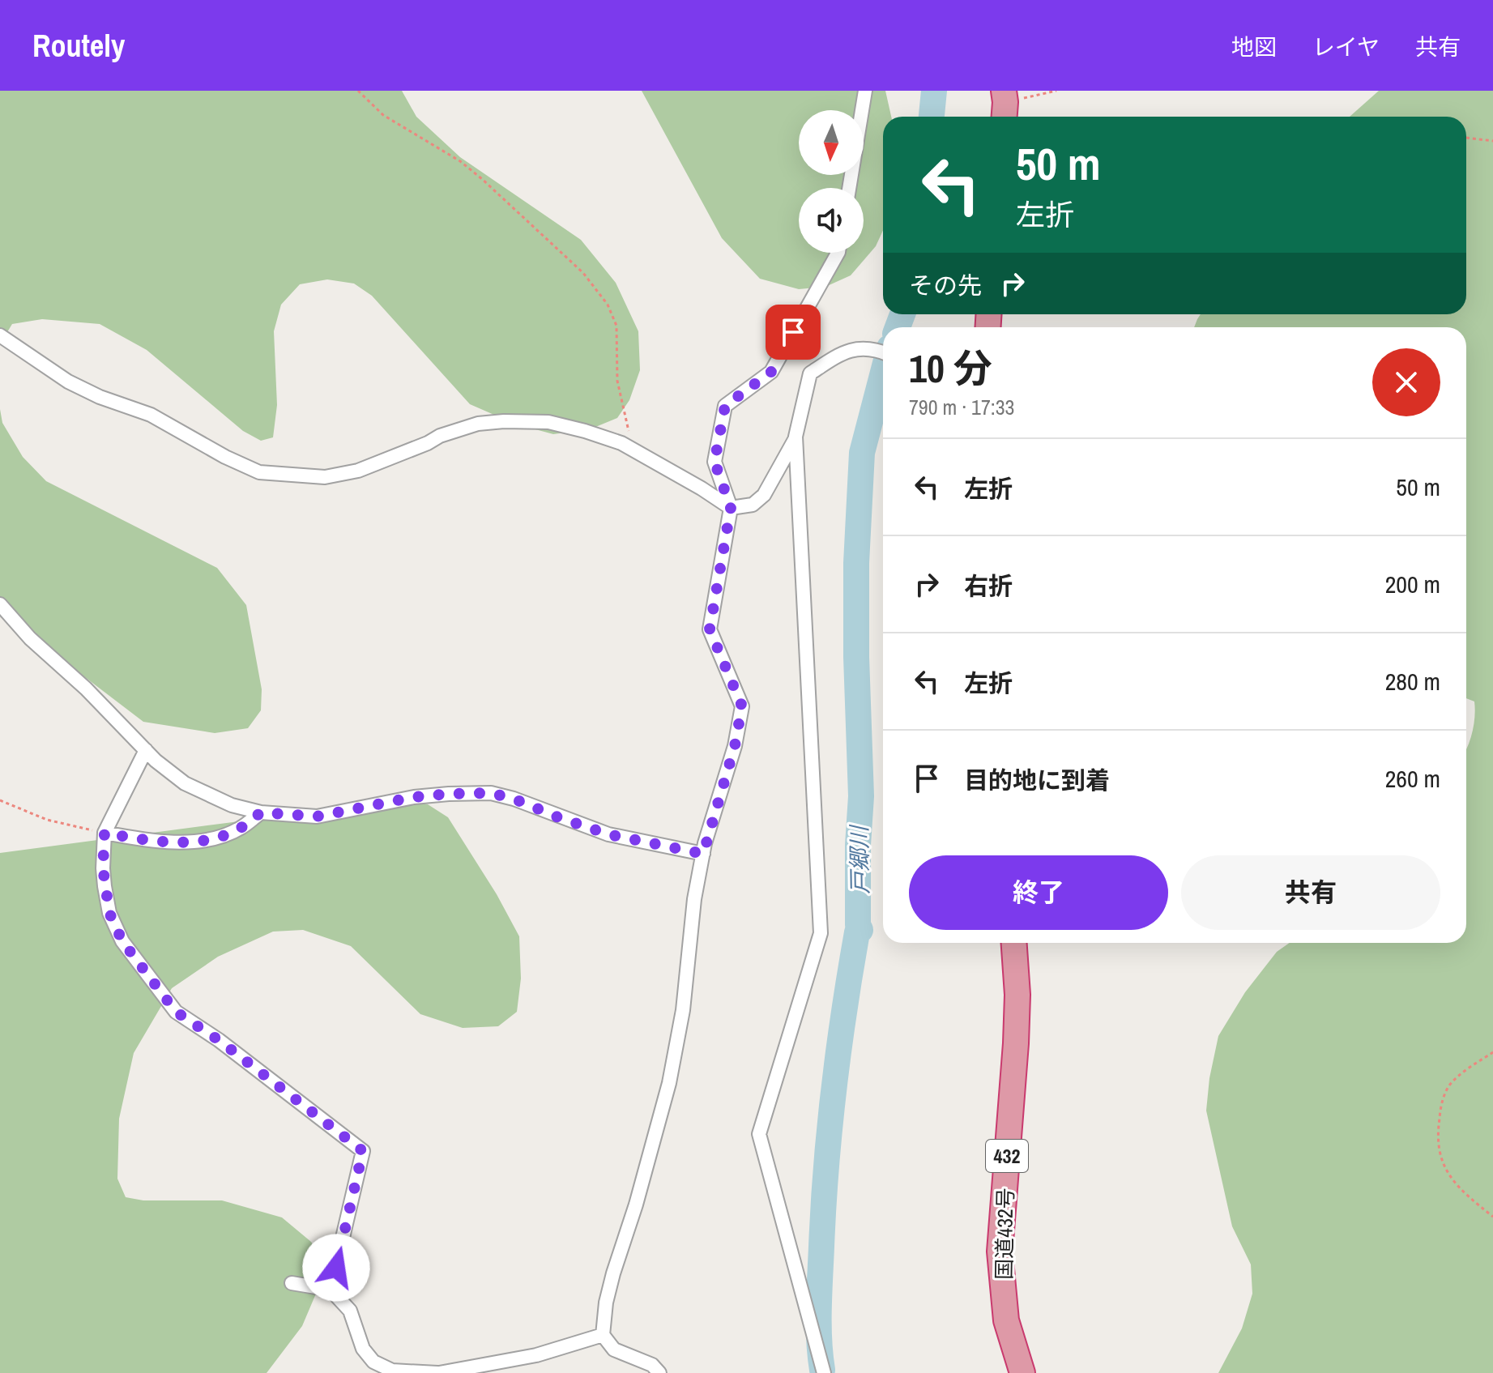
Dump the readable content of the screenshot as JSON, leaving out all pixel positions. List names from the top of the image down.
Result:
{
  "streets": {
    "highway": ["432", "国道432号"]
  },
  "water": ["戸郷川"],
  "north": "bottom",
  "page": {
    "header": "Routely",
    "nav": ["地図", "レイヤ", "共有"],
    "turn": ["50 m", "左折"],
    "then": "その先",
    "heading": ["10 分", "790 m · 17:33"],
    "list": [
      {
        "name": "左折",
        "value": "50 m"
      },
      {
        "name": "右折",
        "value": "200 m"
      },
      {
        "name": "左折",
        "value": "280 m"
      },
      {
        "name": "目的地に到着",
        "value": "260 m"
      }
    ],
    "buttons": ["終了", "共有"]
  }
}
